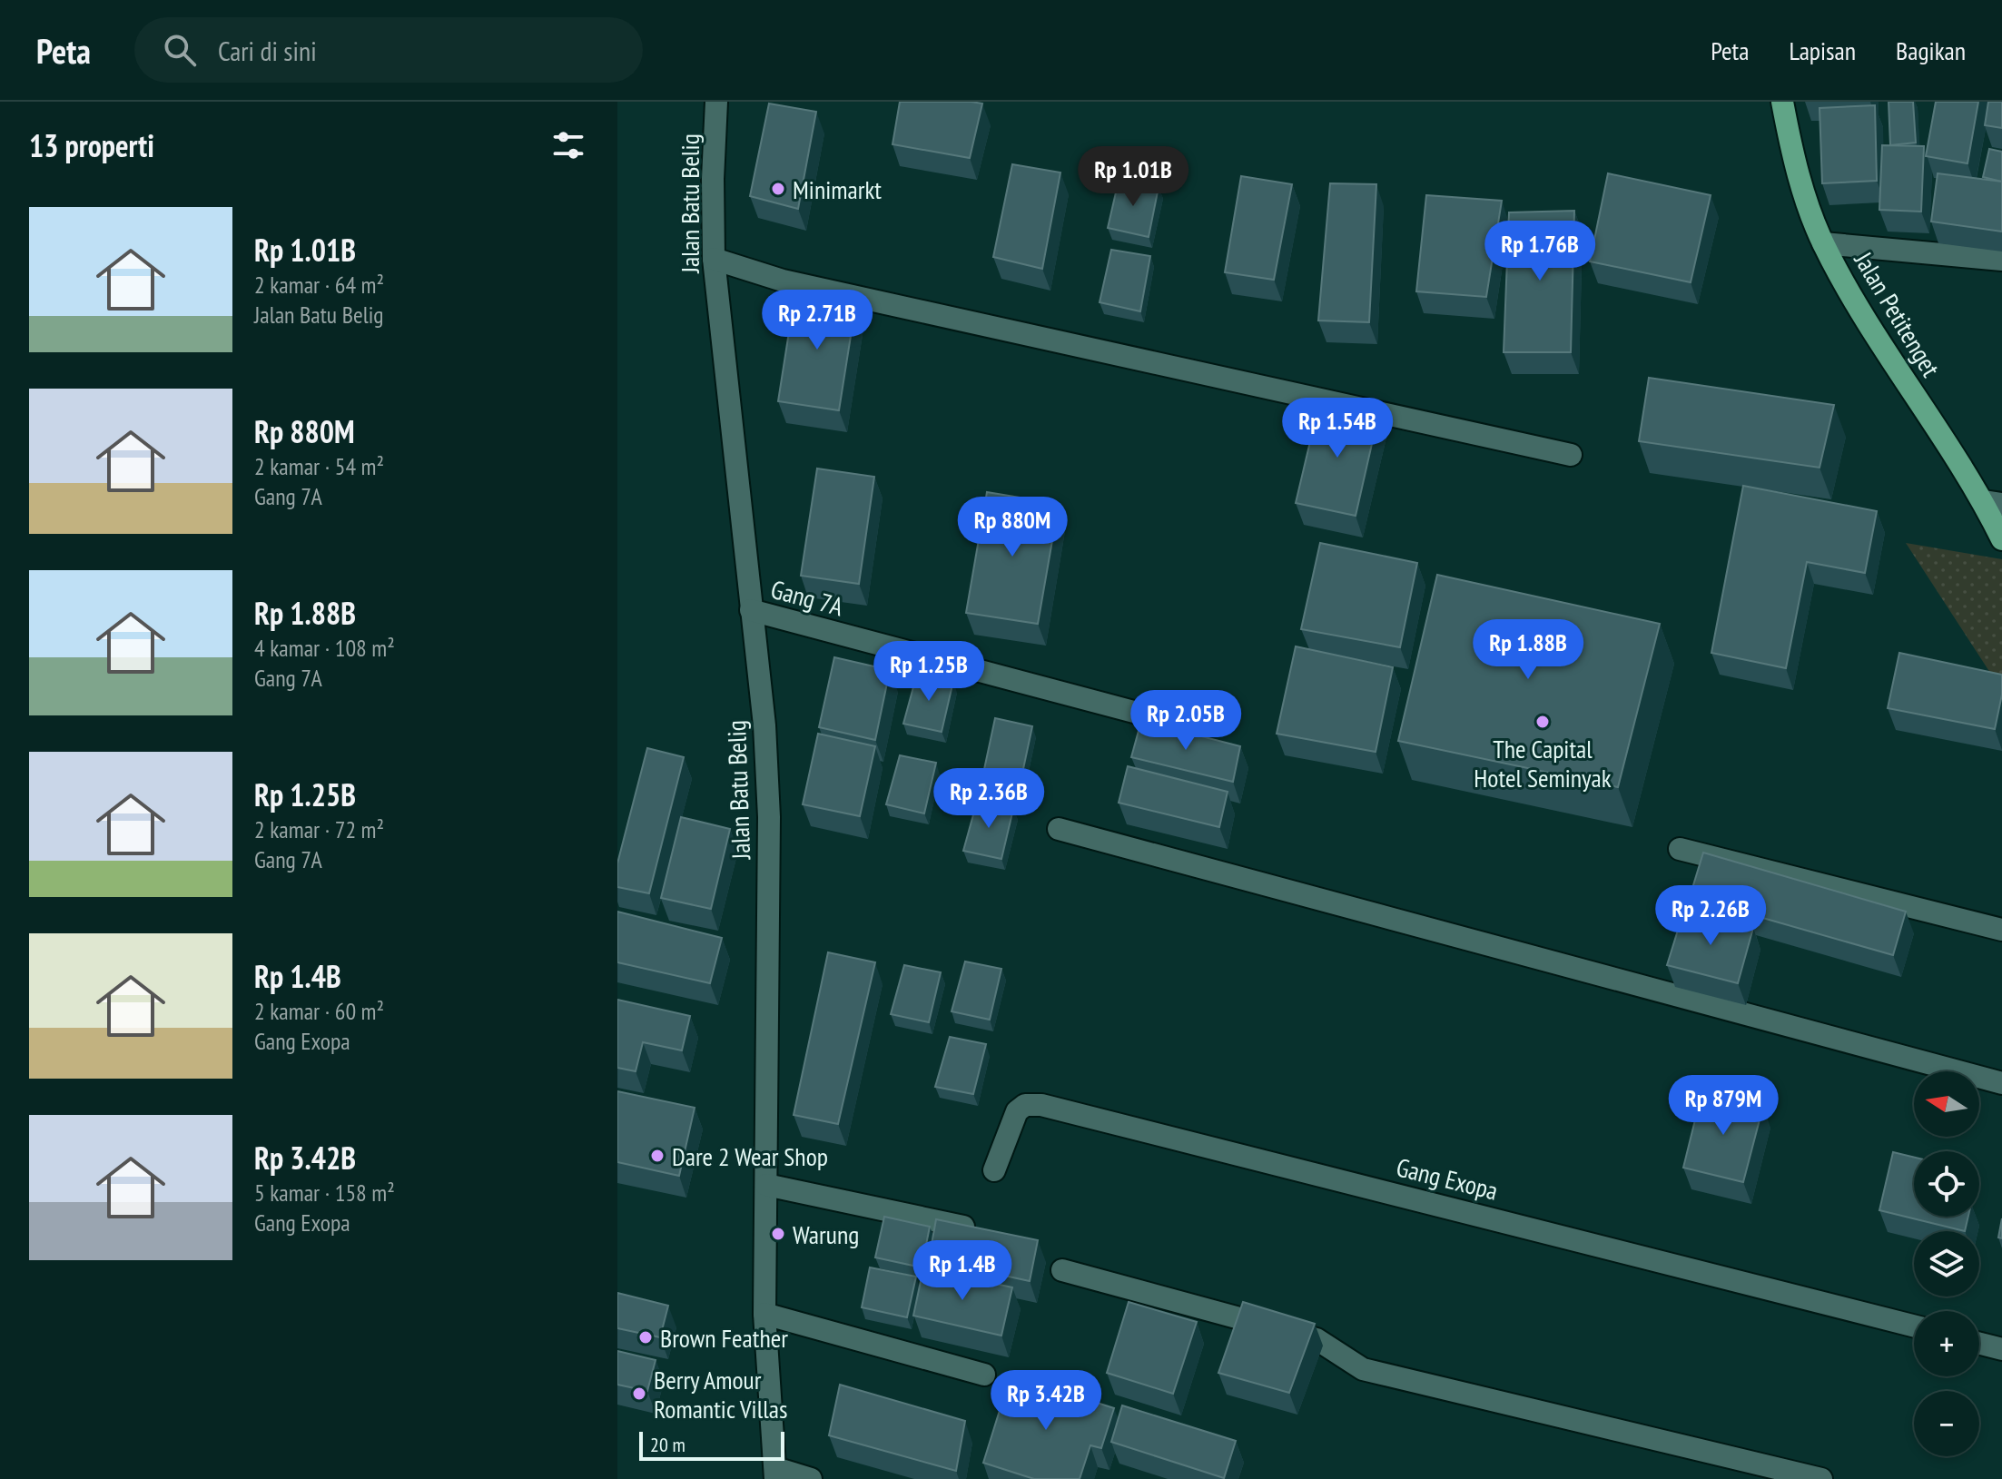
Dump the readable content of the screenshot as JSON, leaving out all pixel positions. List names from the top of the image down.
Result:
{
  "streets": {
    "main road": ["Jalan Petitenget"],
    "street": ["Jalan Batu Belig", "Gang 7A", "Gang Exopa"]
  },
  "crossings": [
    ["Jalan Batu Belig", "Gang 7A"]
  ],
  "places": [
    "Minimarkt",
    "The Capital Hotel Seminyak",
    "Dare 2 Wear Shop",
    "Warung",
    "Brown Feather",
    "Berry Amour Romantic Villas"
  ],
  "scale_bar": "20 m",
  "north": "left",
  "page": {
    "header": "Peta",
    "search": "Cari di sini",
    "nav": ["Peta", "Lapisan", "Bagikan"],
    "heading": "13 properti",
    "price": [
      "Rp 1.01B",
      "Rp 1.76B",
      "Rp 2.71B",
      "Rp 1.54B",
      "Rp 880M",
      "Rp 1.88B",
      "Rp 1.25B",
      "Rp 2.05B",
      "Rp 2.36B",
      "Rp 2.26B",
      "Rp 879M",
      "Rp 1.4B",
      "Rp 3.42B"
    ],
    "list": [
      {
        "name": "Rp 1.01B",
        "note": "2 kamar · 64 m² · Jalan Batu Belig"
      },
      {
        "name": "Rp 880M",
        "note": "2 kamar · 54 m² · Gang 7A"
      },
      {
        "name": "Rp 1.88B",
        "note": "4 kamar · 108 m² · Gang 7A"
      },
      {
        "name": "Rp 1.25B",
        "note": "2 kamar · 72 m² · Gang 7A"
      },
      {
        "name": "Rp 1.4B",
        "note": "2 kamar · 60 m² · Gang Exopa"
      },
      {
        "name": "Rp 3.42B",
        "note": "5 kamar · 158 m² · Gang Exopa"
      }
    ],
    "map_buttons": ["+", "−"],
    "scale": "20 m"
  }
}
